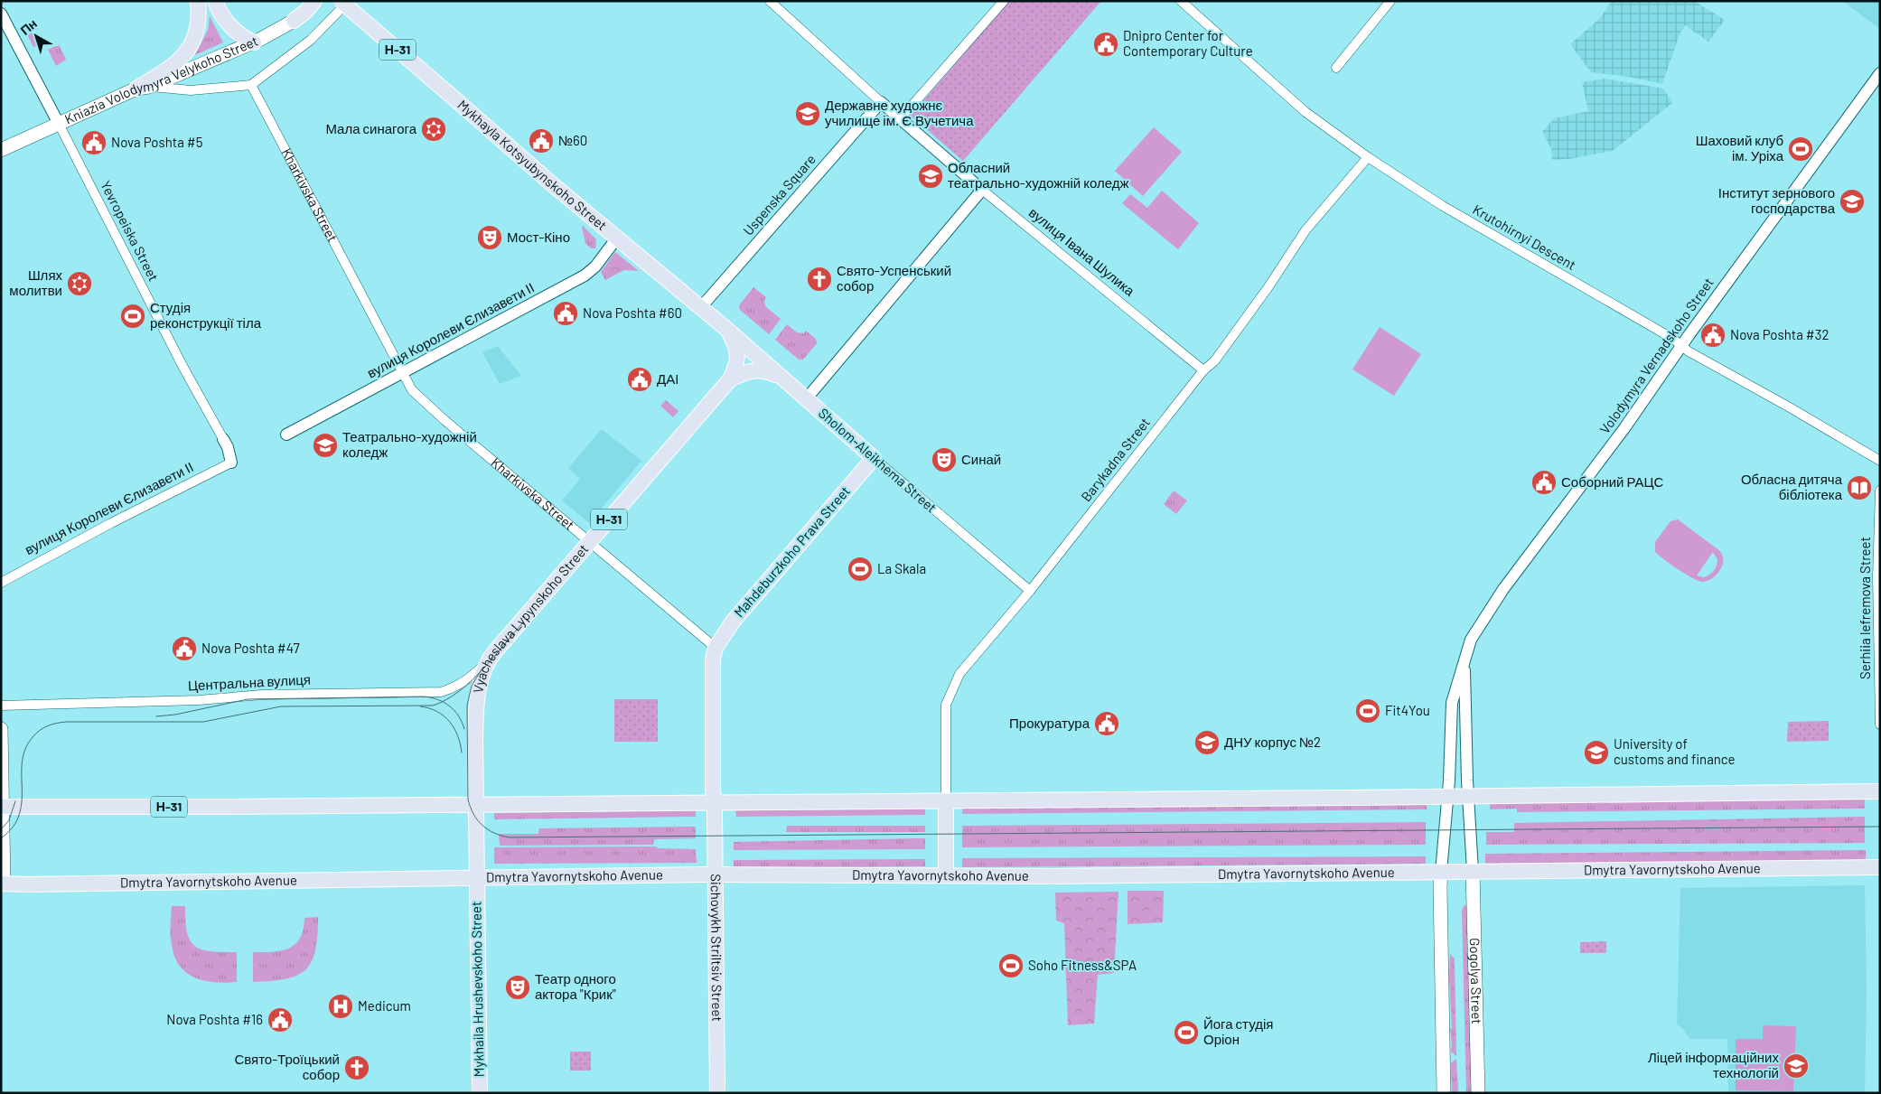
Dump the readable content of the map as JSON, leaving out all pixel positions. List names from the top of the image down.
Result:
{
  "streets": {
    "main road": [
      "Н-31",
      "Kniazia Volodymyra Velykoho Street",
      "Mykhayla Kotsyubynskoho Street",
      "Sholom-Aleikhema Street",
      "Mahdeburzkoho Prava Street",
      "Vyacheslava Lypynskoho Street",
      "Dmytra Yavornytskoho Avenue",
      "Sichovykh Striltsiv Street",
      "Gogolya Street",
      "Mykhaila Hrushevskoho Street"
    ],
    "street": [
      "Kharkivska Street",
      "Uspenska Square",
      "Yevropeiska Street",
      "Krutohirnyi Descent",
      "вулиця Івана Шулика",
      "вулиця Королеви Єлизавети ІІ",
      "Volodymyra Vernadskoho Street",
      "Barykadna Street",
      "Serhiia Iefremova Street",
      "Центральна вулиця"
    ]
  },
  "crossings": [
    ["Н-31", "Vyacheslava Lypynskoho Street"],
    ["Н-31", "Mykhaila Hrushevskoho Street"],
    ["Kniazia Volodymyra Velykoho Street", "Yevropeiska Street"],
    ["Mykhayla Kotsyubynskoho Street", "Uspenska Square"],
    ["Mykhayla Kotsyubynskoho Street", "вулиця Королеви Єлизавети ІІ"],
    ["Mykhayla Kotsyubynskoho Street", "Sholom-Aleikhema Street"],
    ["Mykhayla Kotsyubynskoho Street", "Vyacheslava Lypynskoho Street"],
    ["Kharkivska Street", "вулиця Королеви Єлизавети ІІ"],
    ["Kharkivska Street", "Mahdeburzkoho Prava Street"],
    ["Kharkivska Street", "Vyacheslava Lypynskoho Street"],
    ["Uspenska Square", "вулиця Івана Шулика"],
    ["Yevropeiska Street", "вулиця Королеви Єлизавети ІІ"],
    ["Krutohirnyi Descent", "Volodymyra Vernadskoho Street"],
    ["Krutohirnyi Descent", "Barykadna Street"],
    ["вулиця Івана Шулика", "Barykadna Street"],
    ["Volodymyra Vernadskoho Street", "Dmytra Yavornytskoho Avenue"],
    ["Volodymyra Vernadskoho Street", "Gogolya Street"],
    ["Barykadna Street", "Sholom-Aleikhema Street"],
    ["Sholom-Aleikhema Street", "Mahdeburzkoho Prava Street"],
    ["Sholom-Aleikhema Street", "Vyacheslava Lypynskoho Street"],
    ["Vyacheslava Lypynskoho Street", "Центральна вулиця"],
    ["Vyacheslava Lypynskoho Street", "Mykhaila Hrushevskoho Street"],
    ["Dmytra Yavornytskoho Avenue", "Sichovykh Striltsiv Street"],
    ["Dmytra Yavornytskoho Avenue", "Gogolya Street"],
    ["Dmytra Yavornytskoho Avenue", "Mykhaila Hrushevskoho Street"]
  ],
  "places": {
    "public building": [
      "Dnipro Center for Contemporary Culture",
      "№60",
      "Nova Poshta #5",
      "Nova Poshta #60",
      "Nova Poshta #32",
      "ДАІ",
      "Соборний РАЦС",
      "Nova Poshta #47",
      "Прокуратура",
      "Nova Poshta #16"
    ],
    "school or university": [
      "Державне художнє училище ім. Є.Вучетича",
      "Обласний театрально-художній коледж",
      "Інститут зернового господарства",
      "Театрально-художній коледж",
      "ДНУ корпус №2",
      "University of customs and finance",
      "Ліцей інформаційних технологій"
    ],
    "synagogue": ["Мала синагога", "Шлях молитви"],
    "sports": [
      "Шаховий клуб ім. Уріха",
      "Студія реконструкції тіла",
      "La Skala",
      "Fit4You",
      "Soho Fitness&SPA",
      "Йога студія Оріон"
    ],
    "theatre": ["Мост-Кіно", "Синай", "Театр одного актора \"Крик\""],
    "church": ["Свято-Успенський собор", "Свято-Троїцький собор"],
    "library": ["Обласна дитяча бібліотека"],
    "hospital": ["Medicum"]
  },
  "north": "top left"
}
